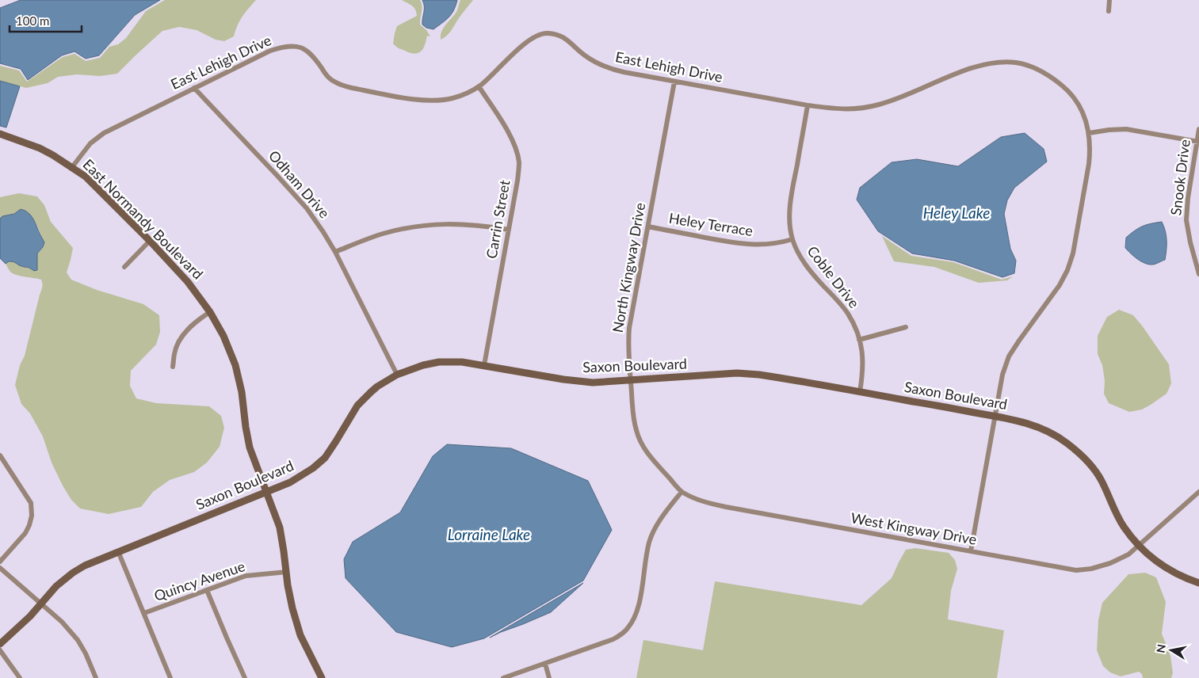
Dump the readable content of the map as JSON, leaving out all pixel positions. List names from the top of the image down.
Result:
{
  "streets": {
    "main road": ["East Normandy Boulevard", "Saxon Boulevard"],
    "street": [
      "East Lehigh Drive",
      "Snook Drive",
      "Odham Drive",
      "Carrin Street",
      "Heley Terrace",
      "North Kingway Drive",
      "Coble Drive",
      "West Kingway Drive",
      "Quincy Avenue"
    ]
  },
  "crossings": [
    ["East Lehigh Drive", "Odham Drive"],
    ["East Lehigh Drive", "East Normandy Boulevard"],
    ["East Lehigh Drive", "Carrin Street"],
    ["East Lehigh Drive", "North Kingway Drive"],
    ["East Lehigh Drive", "Coble Drive"],
    ["East Lehigh Drive", "Saxon Boulevard"],
    ["East Lehigh Drive", "West Kingway Drive"],
    ["Odham Drive", "Saxon Boulevard"],
    ["East Normandy Boulevard", "Saxon Boulevard"],
    ["East Normandy Boulevard", "Quincy Avenue"],
    ["Carrin Street", "Saxon Boulevard"],
    ["Heley Terrace", "North Kingway Drive"],
    ["Heley Terrace", "Coble Drive"],
    ["North Kingway Drive", "Saxon Boulevard"],
    ["North Kingway Drive", "West Kingway Drive"],
    ["Coble Drive", "Saxon Boulevard"],
    ["Saxon Boulevard", "West Kingway Drive"]
  ],
  "water": ["Heley Lake", "Lorraine Lake"],
  "scale_bar": "100 m",
  "north": "left"
}
